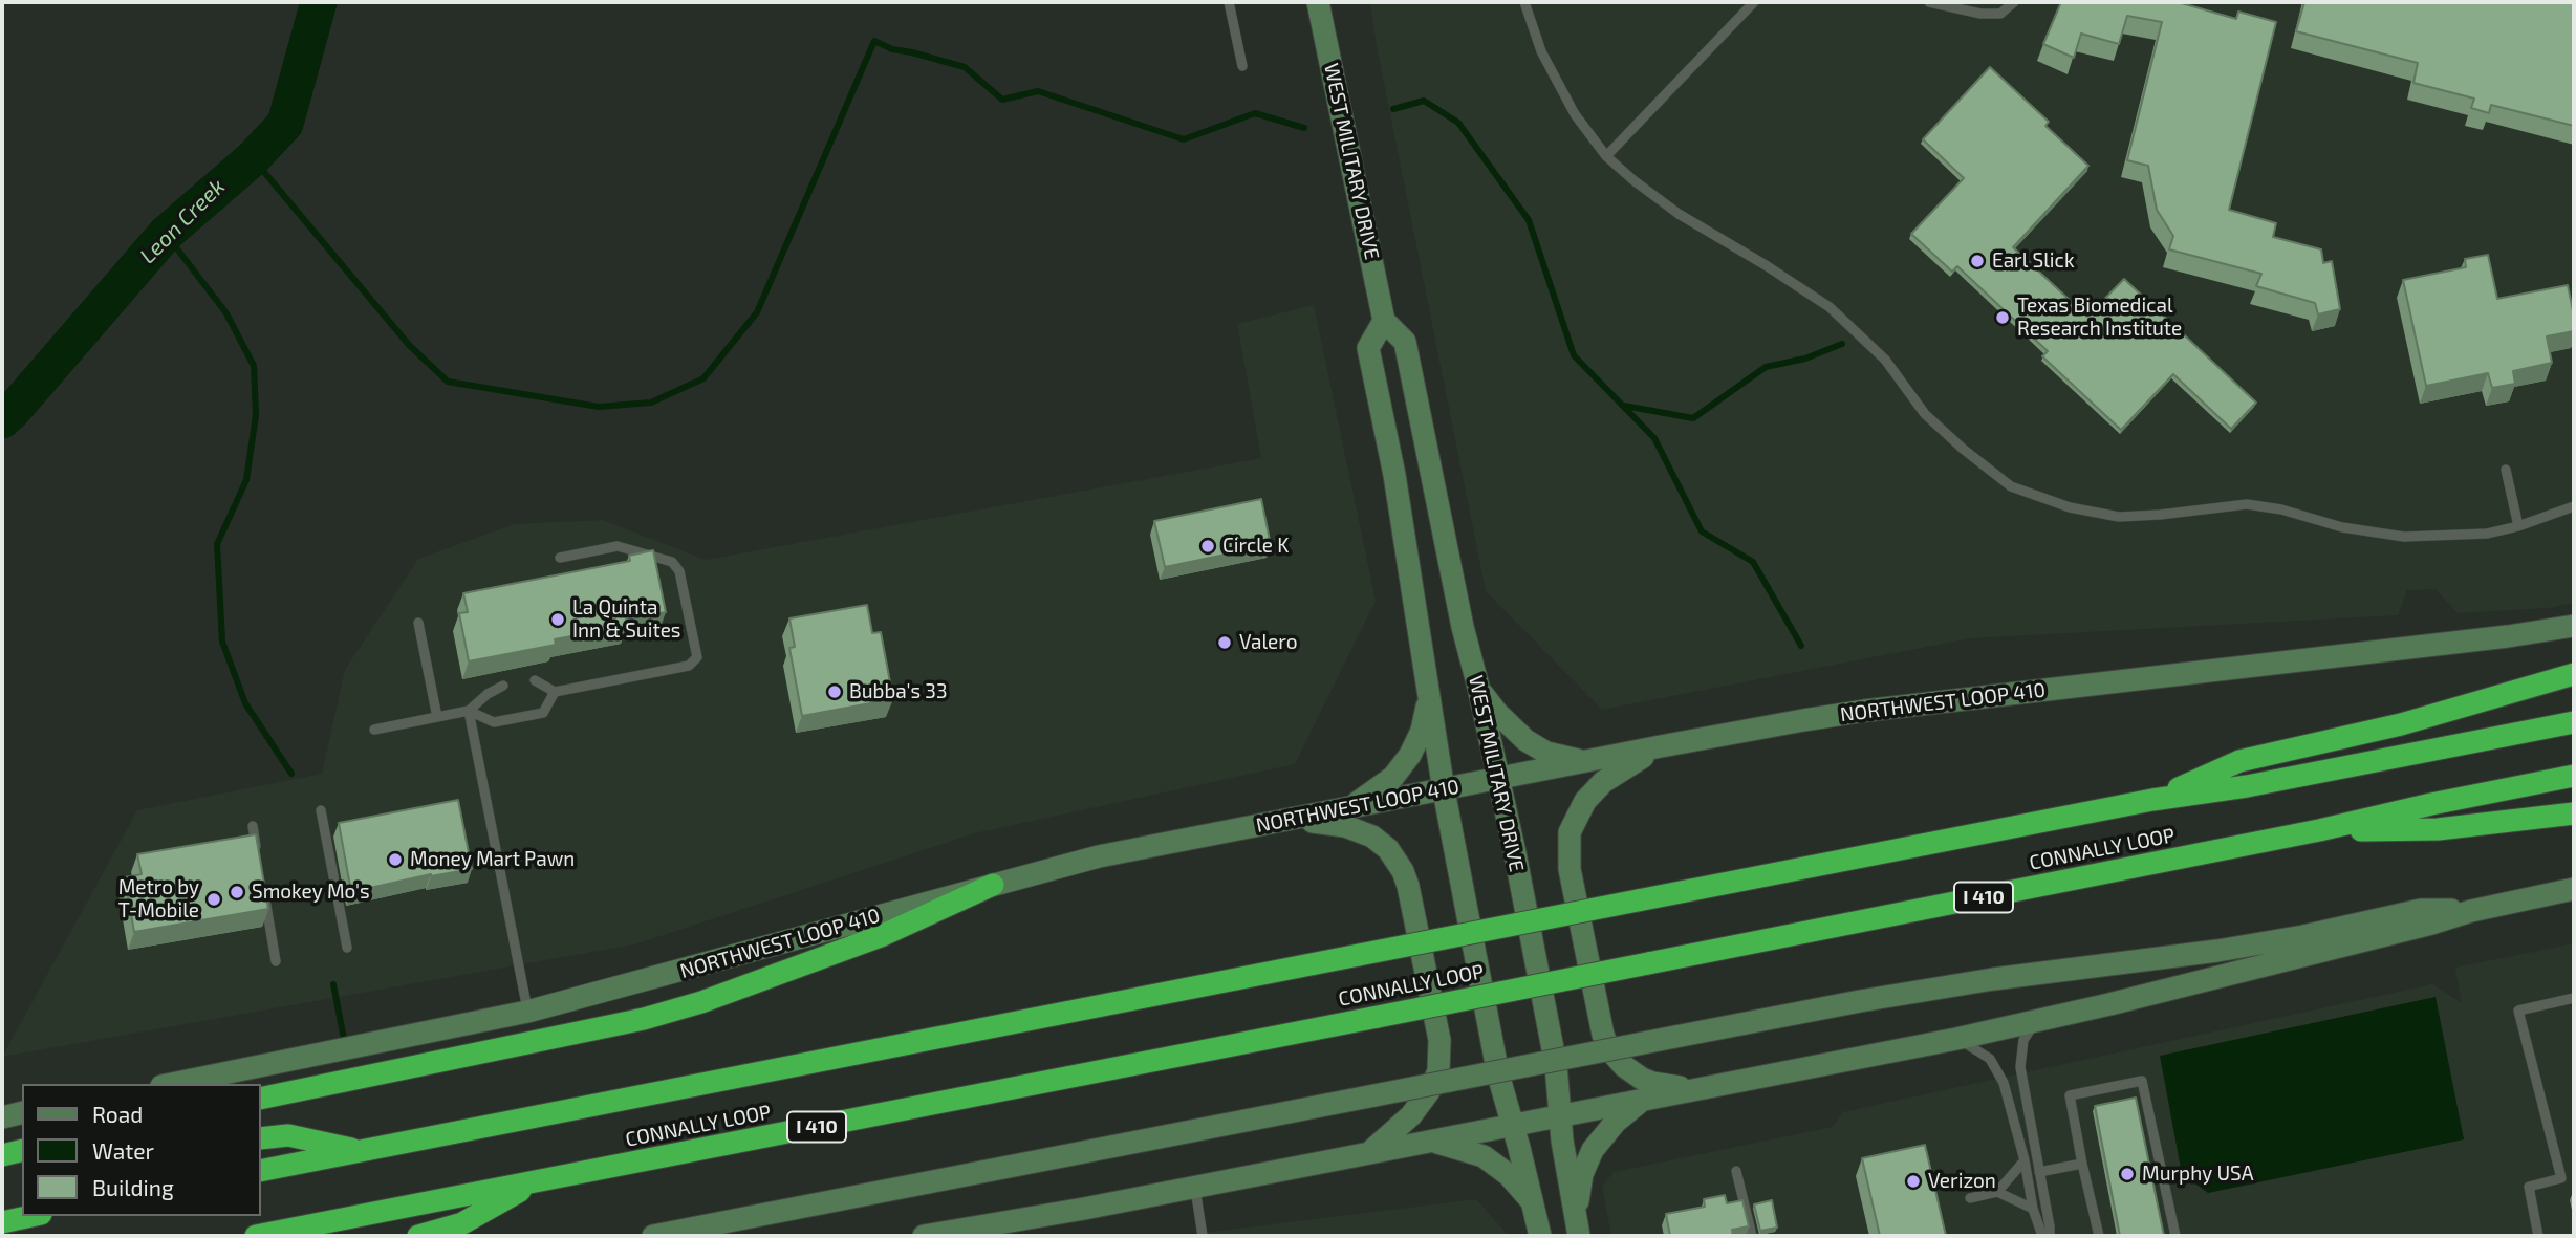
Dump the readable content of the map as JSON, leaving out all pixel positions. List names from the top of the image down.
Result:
{
  "streets": {
    "highway": ["CONNALLY LOOP", "I 410"],
    "main road": ["WEST MILITARY DRIVE", "NORTHWEST LOOP 410"]
  },
  "crossings": [
    ["WEST MILITARY DRIVE", "NORTHWEST LOOP 410"]
  ],
  "water": ["Leon Creek"],
  "places": [
    "Earl Slick",
    "Texas Biomedical Research Institute",
    "Circle K",
    "La Quinta Inn & Suites",
    "Valero",
    "Bubba's 33",
    "Money Mart Pawn",
    "Smokey Mo's",
    "Metro by T-Mobile",
    "Murphy USA",
    "Verizon"
  ],
  "legend": ["Road", "Water", "Building"]
}
